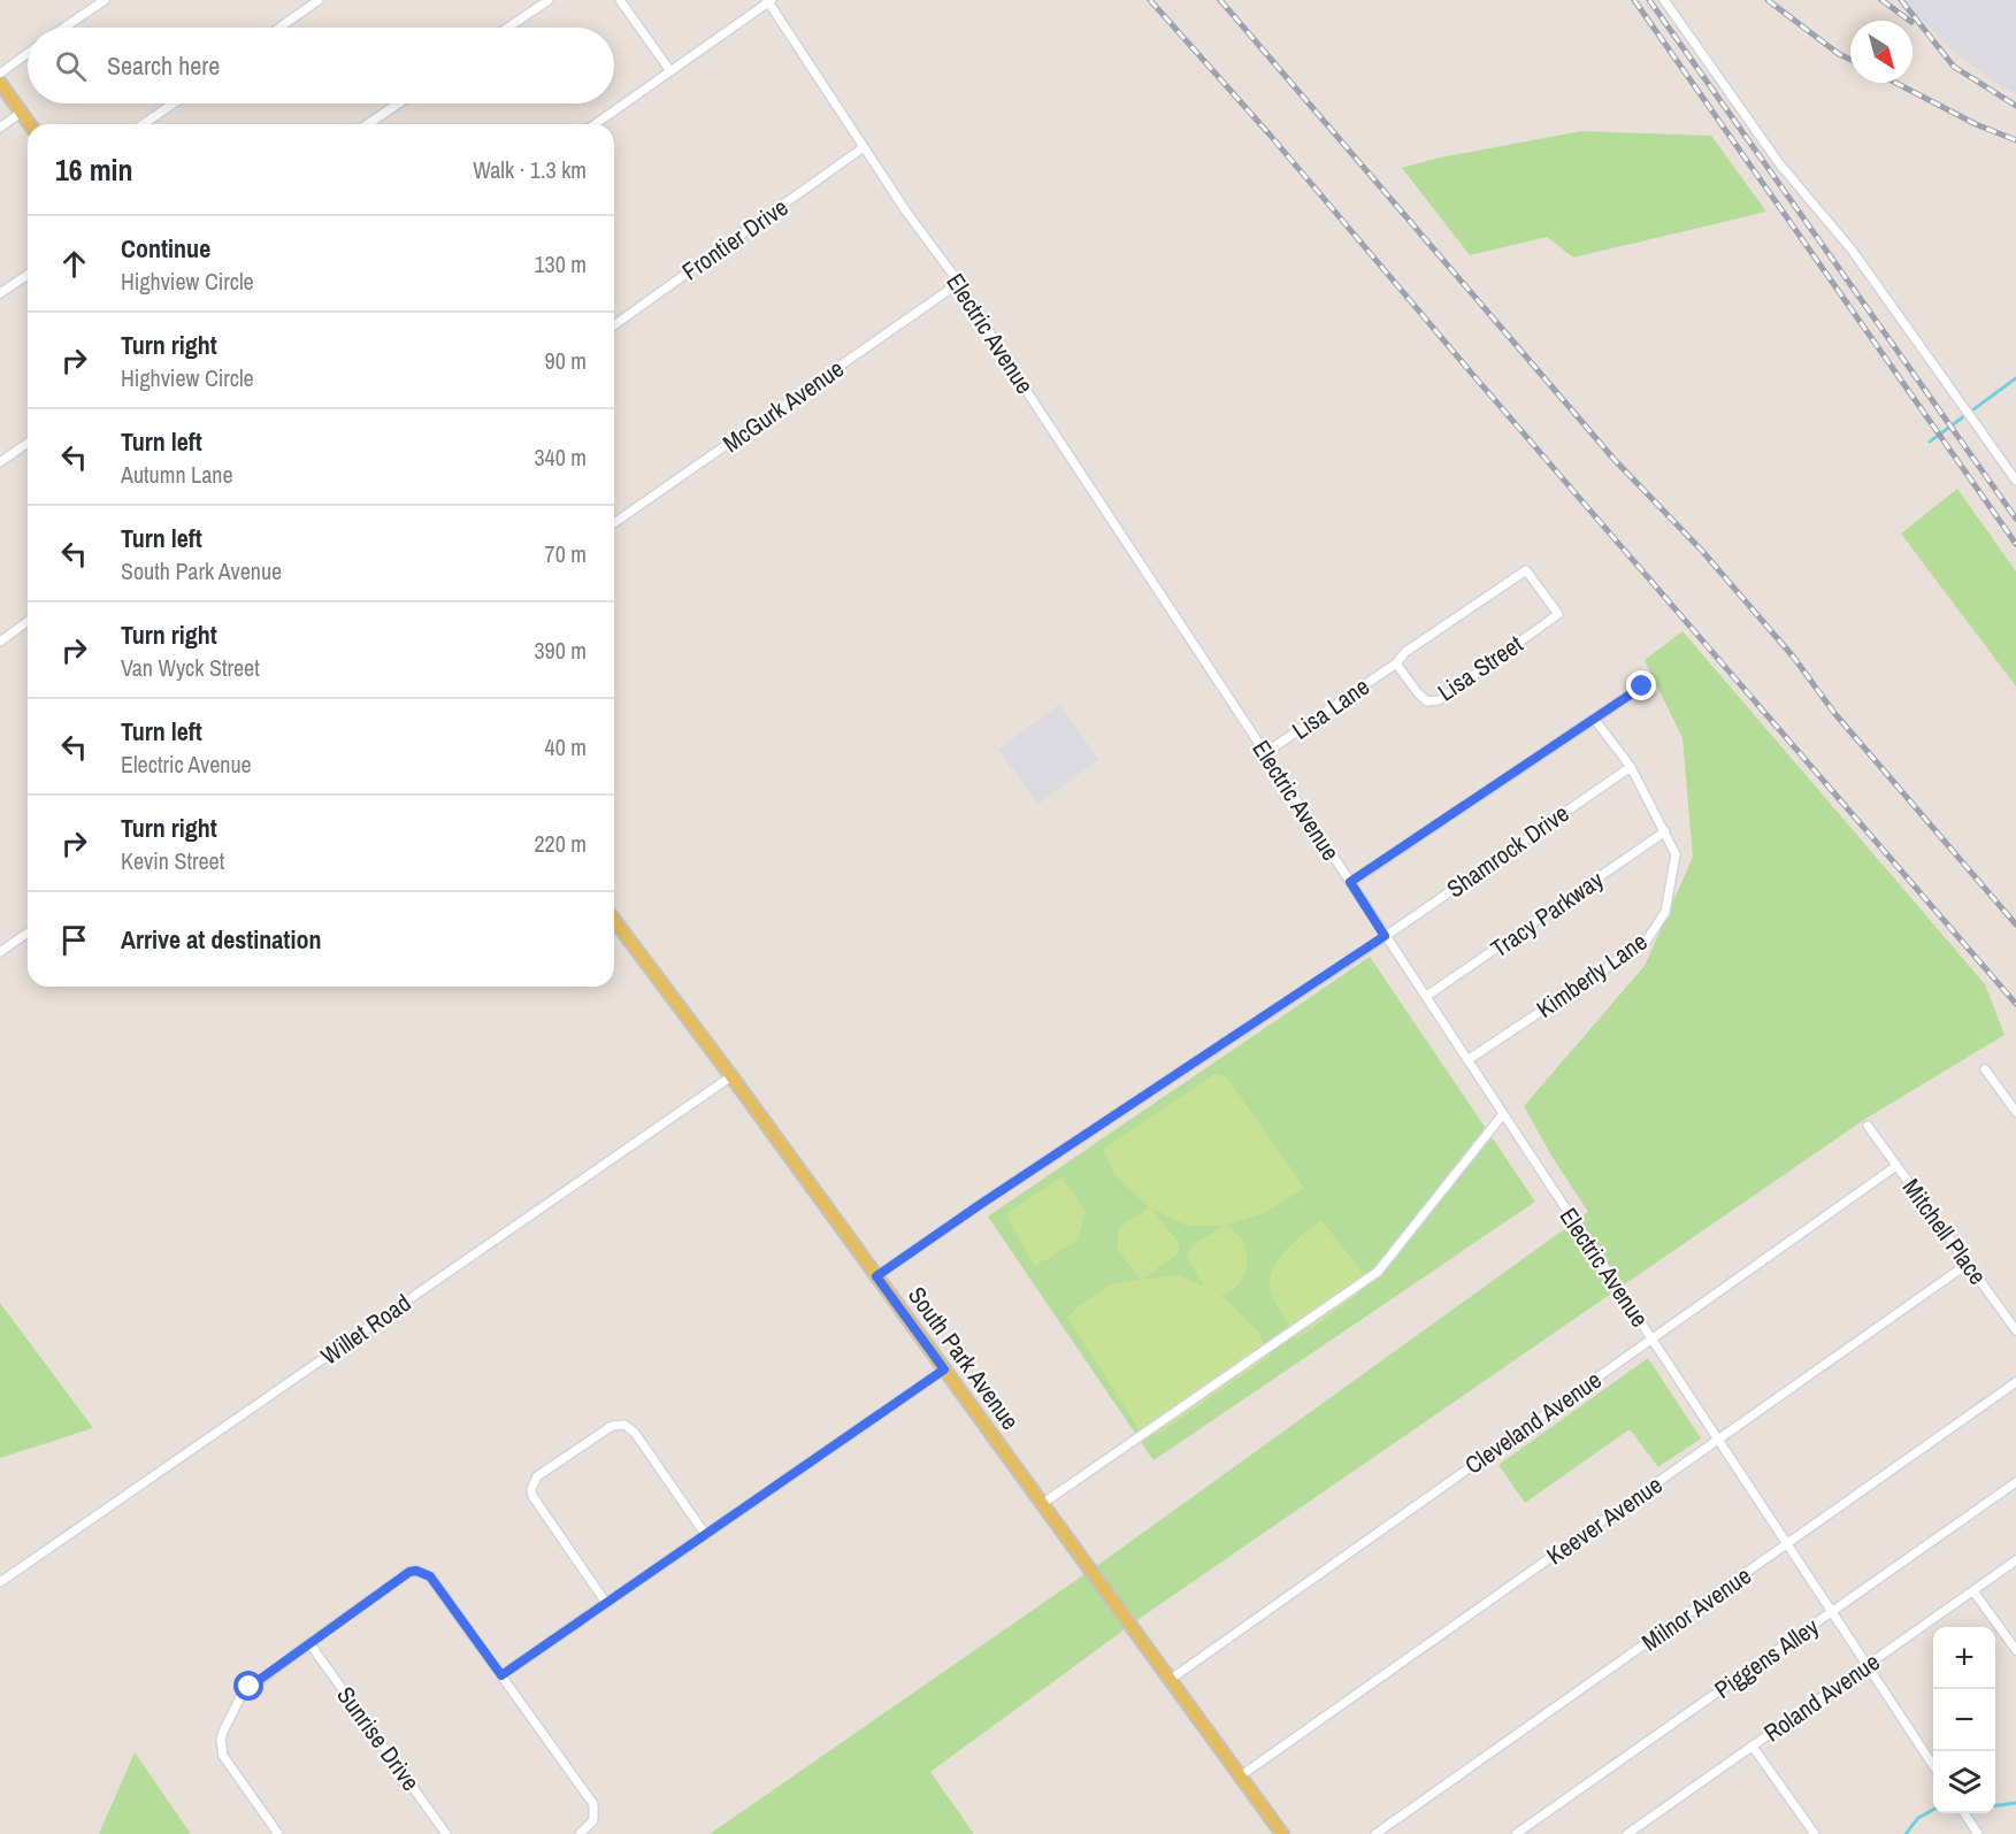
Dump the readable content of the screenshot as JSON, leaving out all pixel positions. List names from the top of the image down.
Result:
{
  "streets": {
    "main road": ["South Park Avenue"],
    "street": [
      "Frontier Drive",
      "Electric Avenue",
      "McGurk Avenue",
      "Lisa Street",
      "Lisa Lane",
      "Shamrock Drive",
      "Tracy Parkway",
      "Kimberly Lane",
      "Mitchell Place",
      "Willet Road",
      "Cleveland Avenue",
      "Keever Avenue",
      "Milnor Avenue",
      "Piggens Alley",
      "Roland Avenue",
      "Sunrise Drive"
    ]
  },
  "crossings": [
    ["Frontier Drive", "Electric Avenue"],
    ["Electric Avenue", "McGurk Avenue"],
    ["Electric Avenue", "Lisa Lane"],
    ["Electric Avenue", "Shamrock Drive"],
    ["Electric Avenue", "Tracy Parkway"],
    ["Electric Avenue", "Kimberly Lane"],
    ["Electric Avenue", "Cleveland Avenue"],
    ["Electric Avenue", "Keever Avenue"],
    ["Electric Avenue", "Milnor Avenue"],
    ["Electric Avenue", "Piggens Alley"],
    ["Electric Avenue", "Roland Avenue"],
    ["Lisa Street", "Lisa Lane"],
    ["Shamrock Drive", "Kimberly Lane"],
    ["Shamrock Drive", "South Park Avenue"],
    ["Tracy Parkway", "Kimberly Lane"],
    ["Mitchell Place", "Cleveland Avenue"],
    ["Mitchell Place", "Keever Avenue"],
    ["Willet Road", "South Park Avenue"],
    ["South Park Avenue", "Cleveland Avenue"],
    ["South Park Avenue", "Keever Avenue"]
  ],
  "north": "bottom right",
  "page": {
    "search": "Search here",
    "heading": ["16 min", "Walk · 1.3 km"],
    "list": [
      ["Continue", "Highview Circle", "130 m"],
      ["Turn right", "Highview Circle", "90 m"],
      ["Turn left", "Autumn Lane", "340 m"],
      ["Turn left", "South Park Avenue", "70 m"],
      ["Turn right", "Van Wyck Street", "390 m"],
      ["Turn left", "Electric Avenue", "40 m"],
      ["Turn right", "Kevin Street", "220 m"],
      "Arrive at destination"
    ],
    "map_buttons": ["+", "−"]
  }
}
